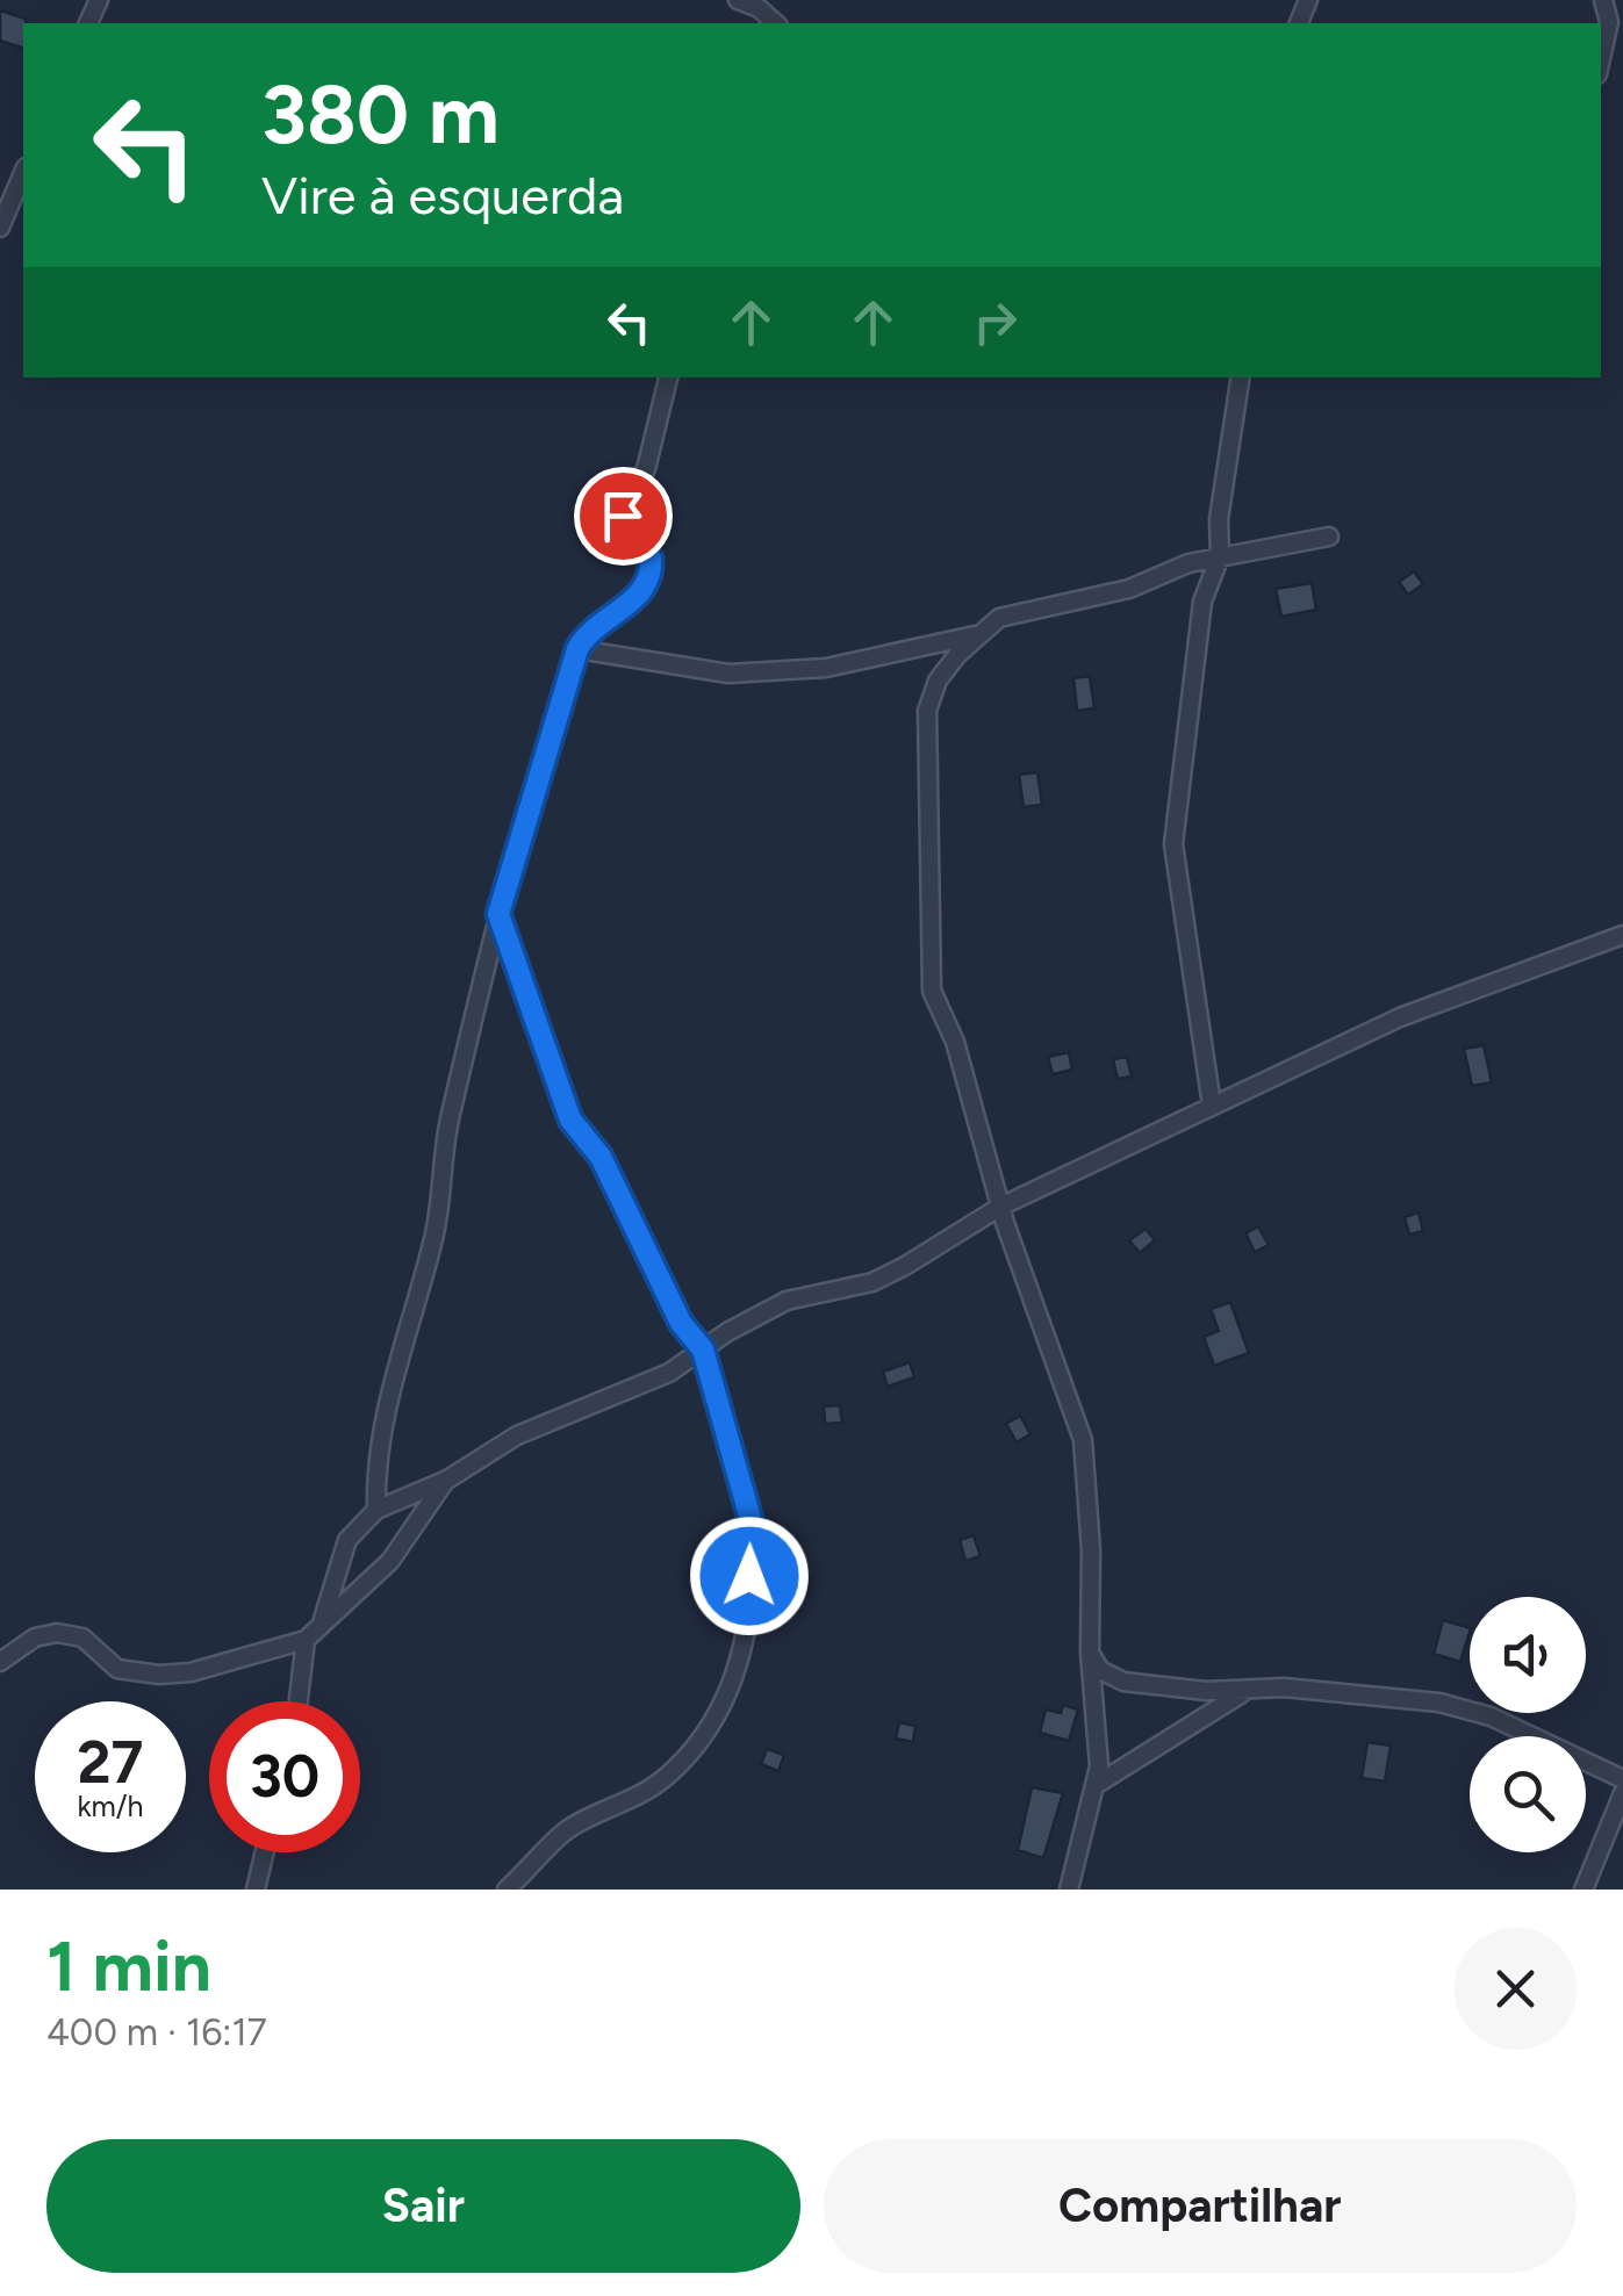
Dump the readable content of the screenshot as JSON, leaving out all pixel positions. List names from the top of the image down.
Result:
{
  "page": {
    "turn": ["380 m", "Vire à esquerda"],
    "speed": "27 km/h",
    "limit": "30",
    "heading": ["1 min", "400 m · 16:17"],
    "buttons": ["Sair", "Compartilhar"]
  }
}
